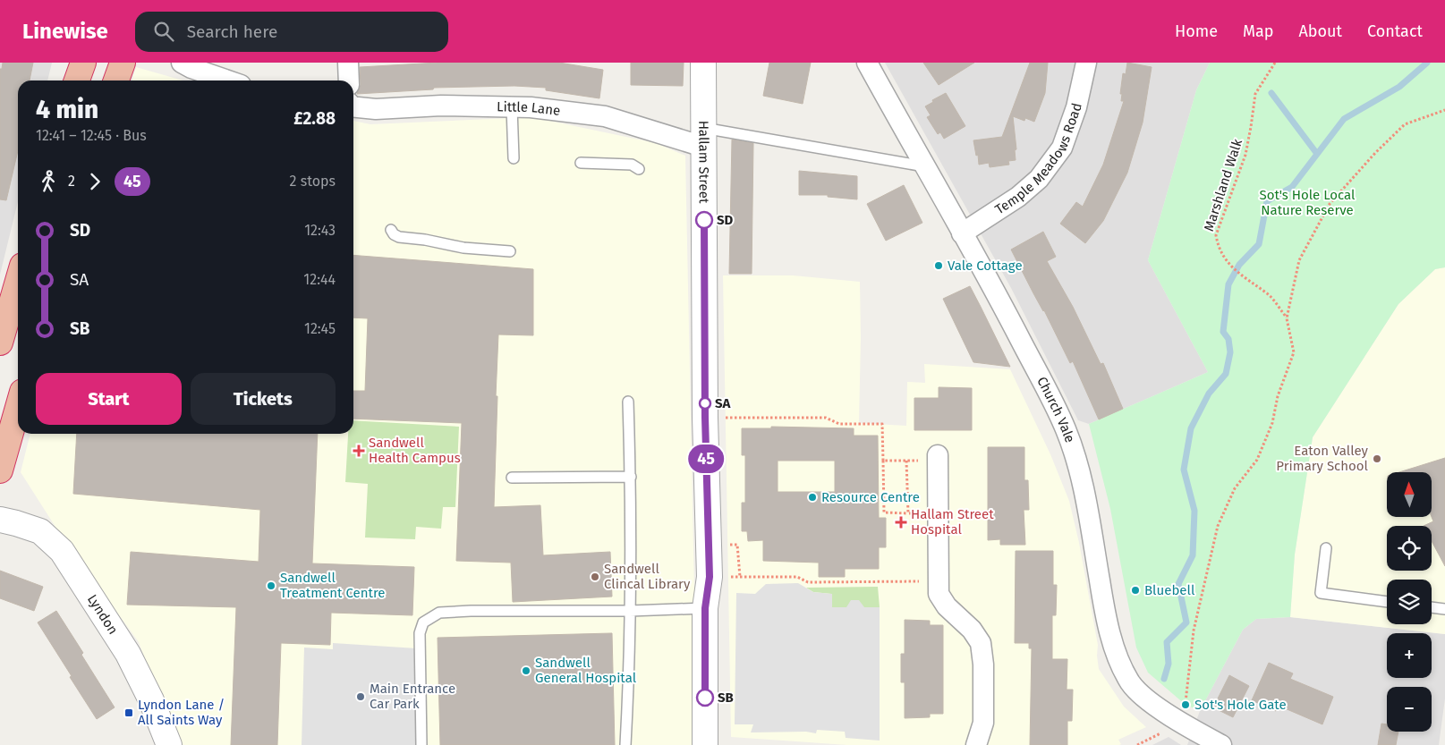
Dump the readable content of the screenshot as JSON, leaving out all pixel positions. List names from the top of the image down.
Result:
{
  "streets": {
    "street": [
      "Little Lane",
      "Temple Meadows Road",
      "Hallam Street",
      "Church Vale",
      "Lyndon"
    ],
    "path": ["Marshland Walk"]
  },
  "crossings": [
    ["Little Lane", "Hallam Street"],
    ["Little Lane", "Church Vale"],
    ["Temple Meadows Road", "Church Vale"]
  ],
  "parks": ["Sot's Hole Local Nature Reserve"],
  "places": {
    "other": [
      "SD",
      "Vale Cottage",
      "SA",
      "Eaton Valley Primary School",
      "Resource Centre",
      "Sandwell Clincal Library",
      "Sandwell Treatment Centre",
      "Bluebell",
      "Sandwell General Hospital",
      "Main Entrance Car Park",
      "SB",
      "Sot's Hole Gate"
    ],
    "health": ["Sandwell Health Campus", "Hallam Street Hospital"],
    "transit": ["Lyndon Lane / All Saints Way"]
  },
  "lines": ["bus line 45"],
  "north": "top",
  "page": {
    "header": "Linewise",
    "search": "Search here",
    "nav": [
      "Home",
      "Map",
      "About",
      "Contact"
    ],
    "on_map": "45",
    "heading": ["4 min", "12:41 – 12:45 · Bus", "£2.88"],
    "legs": ["2", "45", "2 stops"],
    "list": [
      {
        "name": "SD",
        "value": "12:43"
      },
      {
        "name": "SA",
        "value": "12:44"
      },
      {
        "name": "SB",
        "value": "12:45"
      }
    ],
    "buttons": ["Start", "Tickets"],
    "map_buttons": ["+", "−"]
  }
}
